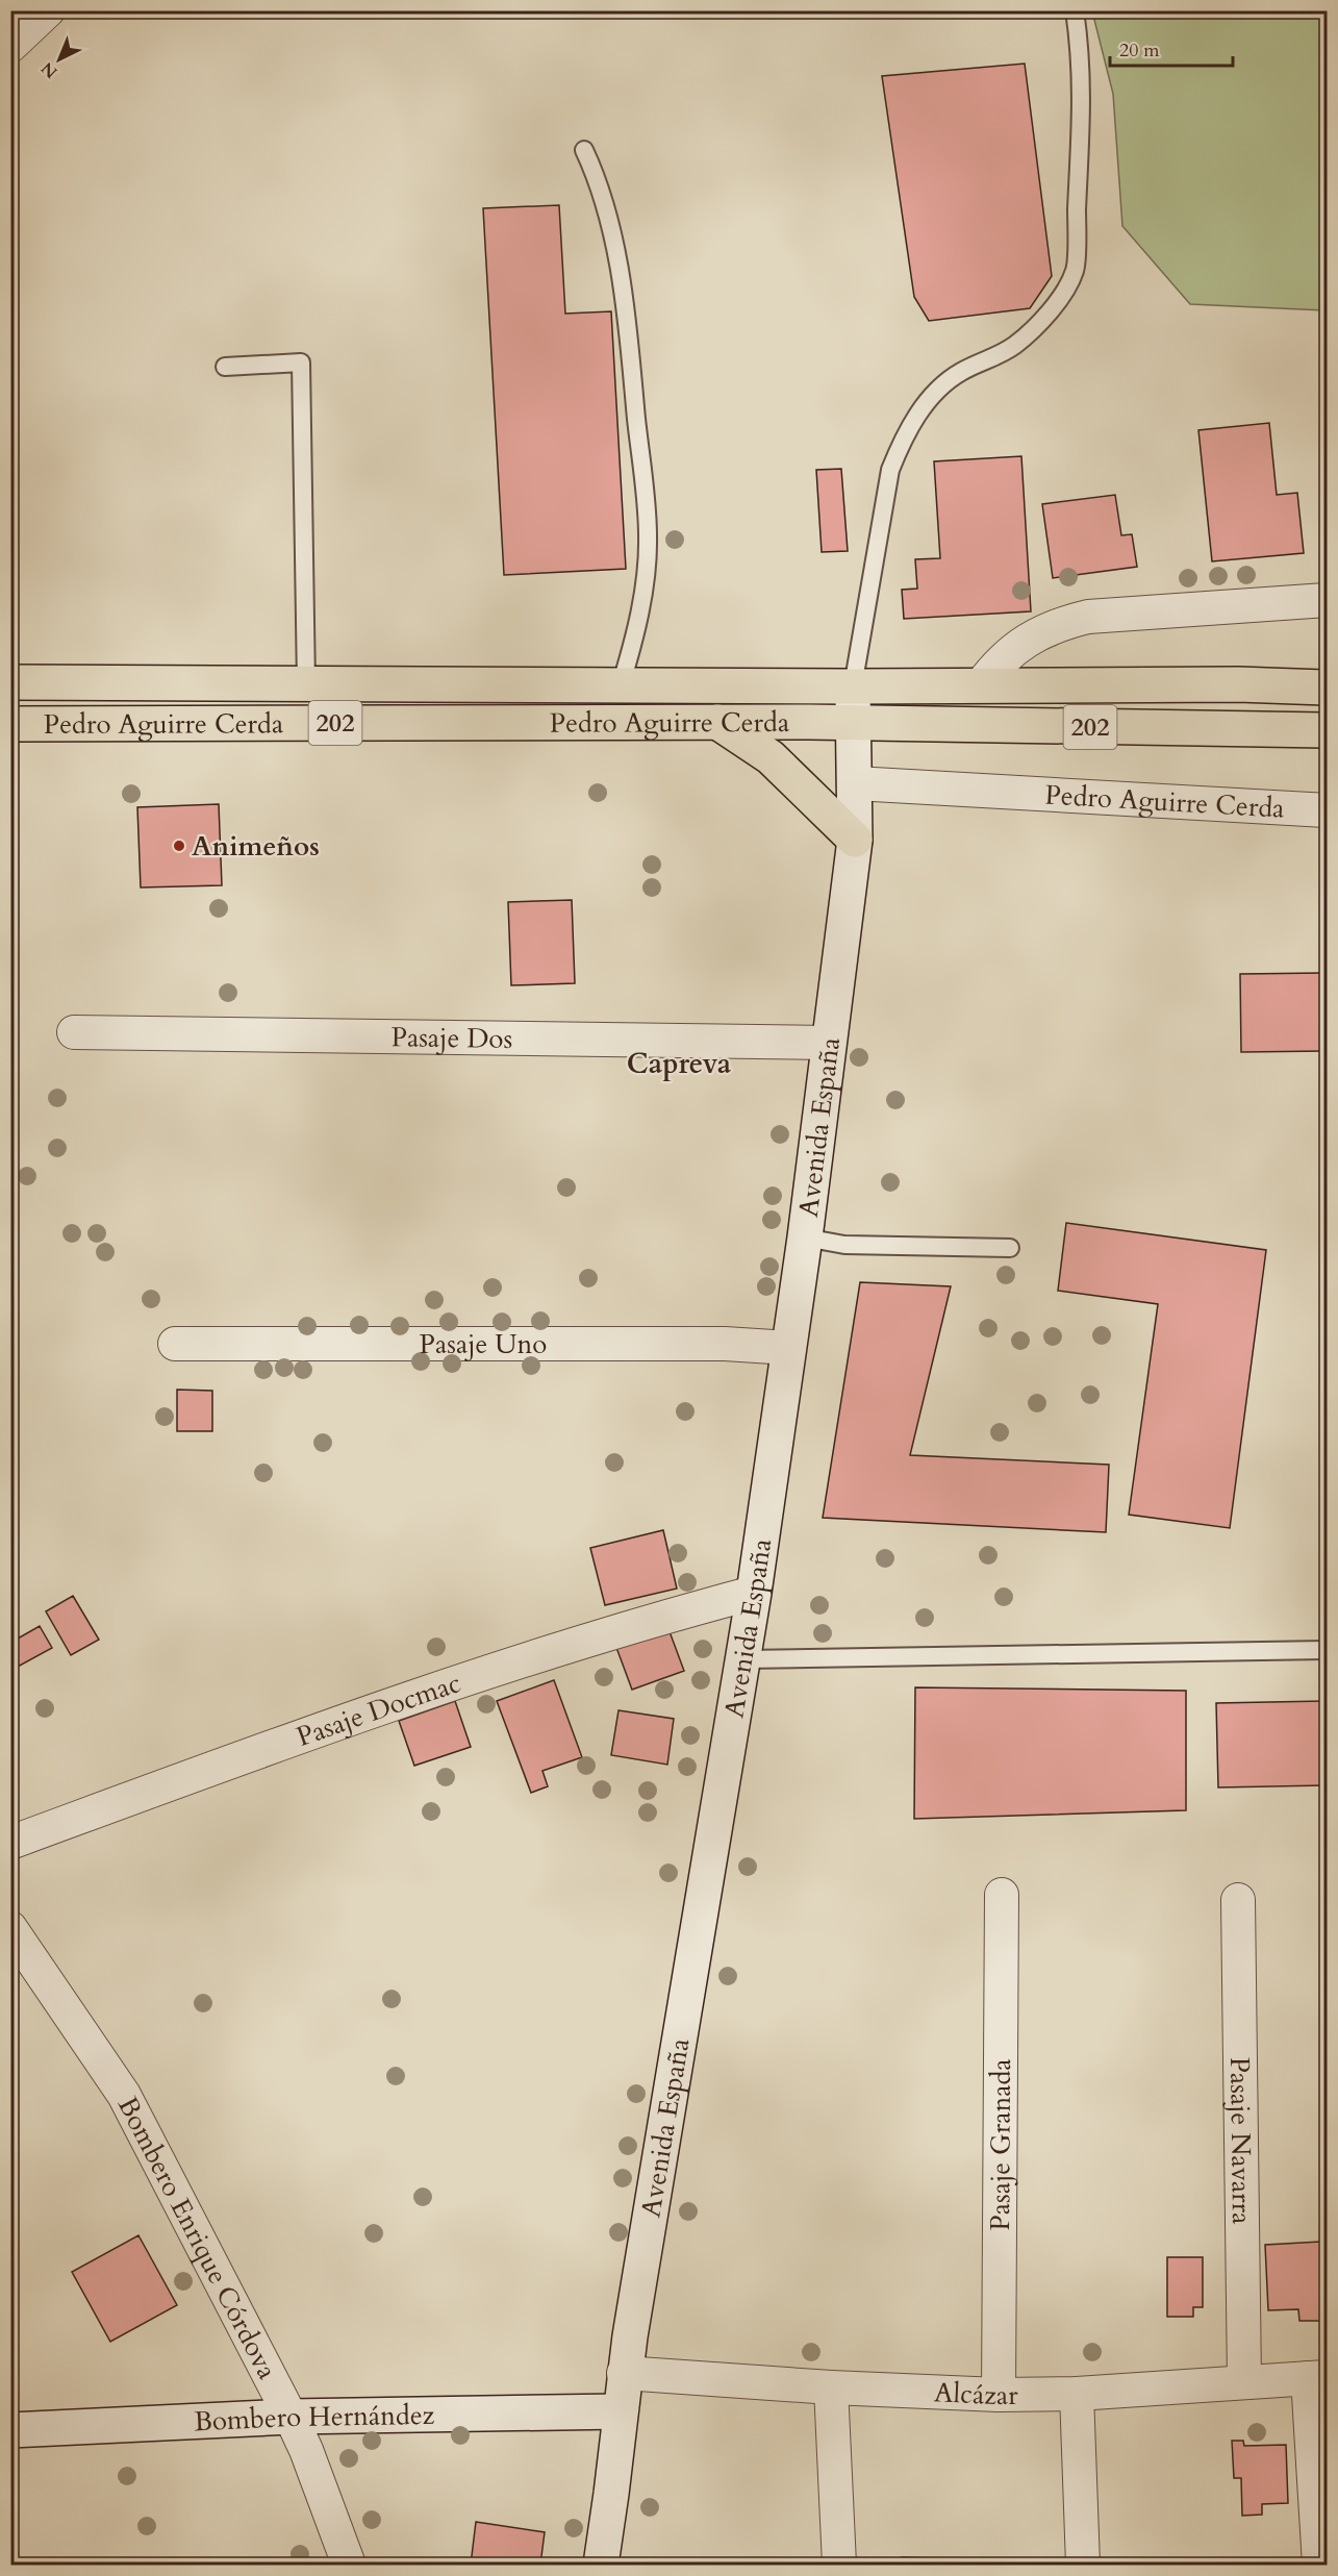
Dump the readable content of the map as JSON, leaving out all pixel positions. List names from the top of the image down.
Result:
{
  "streets": {
    "highway": ["202", "Pedro Aguirre Cerda"],
    "main road": ["Avenida España", "Bombero Hernández"],
    "street": [
      "Pasaje Dos",
      "Pasaje Uno",
      "Pasaje Docmac",
      "Pasaje Navarra",
      "Pasaje Granada",
      "Bombero Enrique Córdova",
      "Alcázar"
    ]
  },
  "crossings": [
    ["Pedro Aguirre Cerda", "Avenida España"],
    ["Pasaje Dos", "Avenida España"],
    ["Avenida España", "Pasaje Uno"],
    ["Avenida España", "Pasaje Docmac"],
    ["Avenida España", "Alcázar"],
    ["Avenida España", "Bombero Hernández"],
    ["Pasaje Navarra", "Alcázar"],
    ["Pasaje Granada", "Alcázar"],
    ["Bombero Enrique Córdova", "Bombero Hernández"]
  ],
  "districts": ["Capreva"],
  "places": ["Animeños"],
  "scale_bar": "20 m",
  "north": "bottom left"
}
